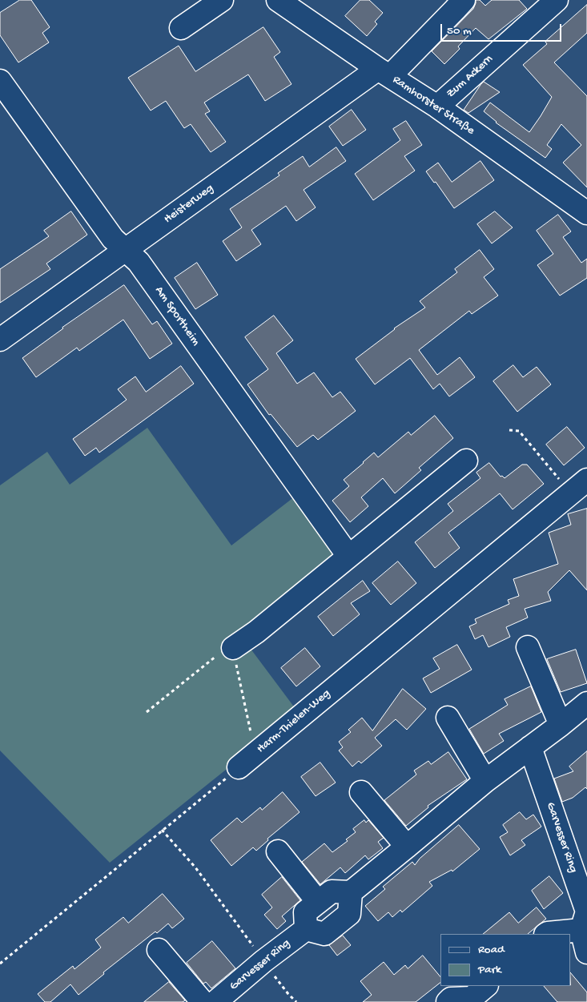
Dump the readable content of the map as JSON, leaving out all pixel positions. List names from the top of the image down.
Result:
{
  "streets": {
    "street": [
      "Zum Ackern",
      "Ramhorster Straße",
      "Heisterweg",
      "Am Sportheim",
      "Harm-Thielen-Weg",
      "Garvesser Ring"
    ]
  },
  "crossings": [
    ["Zum Ackern", "Ramhorster Straße"],
    ["Ramhorster Straße", "Heisterweg"],
    ["Heisterweg", "Am Sportheim"]
  ],
  "legend": ["Road", "Park"],
  "scale_bar": "50 m"
}
